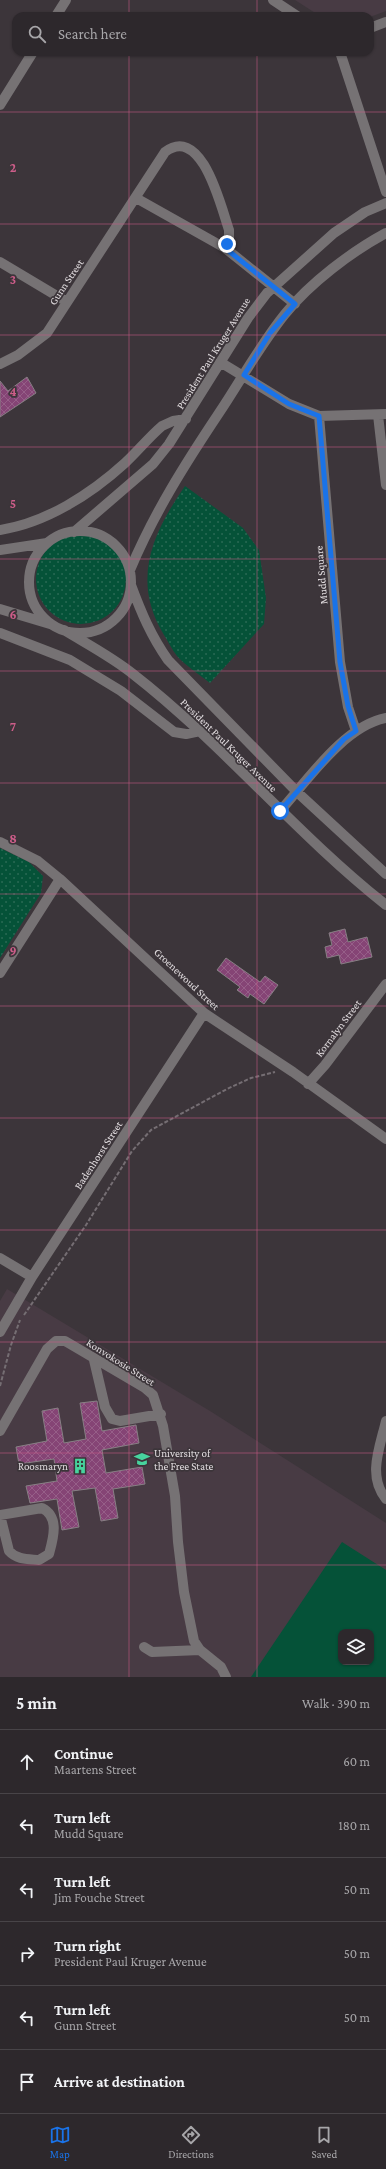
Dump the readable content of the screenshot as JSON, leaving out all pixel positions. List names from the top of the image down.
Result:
{
  "streets": {
    "street": [
      "Gunn Street",
      "President Paul Kruger Avenue",
      "Mudd Square",
      "Groenewoud Street",
      "Kornalyn Street",
      "Badenhorst Street",
      "Konvokosie Street"
    ]
  },
  "crossings": [
    ["Groenewoud Street", "Kornalyn Street"],
    ["Groenewoud Street", "Badenhorst Street"]
  ],
  "places": {
    "school or university": ["University of the Free State"],
    "building": ["Roosmaryn"]
  },
  "page": {
    "search": "Search here",
    "heading": ["5 min", "Walk · 390 m"],
    "list": [
      ["Continue", "Maartens Street", "60 m"],
      ["Turn left", "Mudd Square", "180 m"],
      ["Turn left", "Jim Fouche Street", "50 m"],
      ["Turn right", "President Paul Kruger Avenue", "50 m"],
      ["Turn left", "Gunn Street", "50 m"],
      "Arrive at destination"
    ],
    "nav": ["Map", "Directions", "Saved"]
  },
  "grid": {
    "rows": [
      "2",
      "3",
      "4",
      "5",
      "6",
      "7",
      "8",
      "9"
    ]
  }
}
